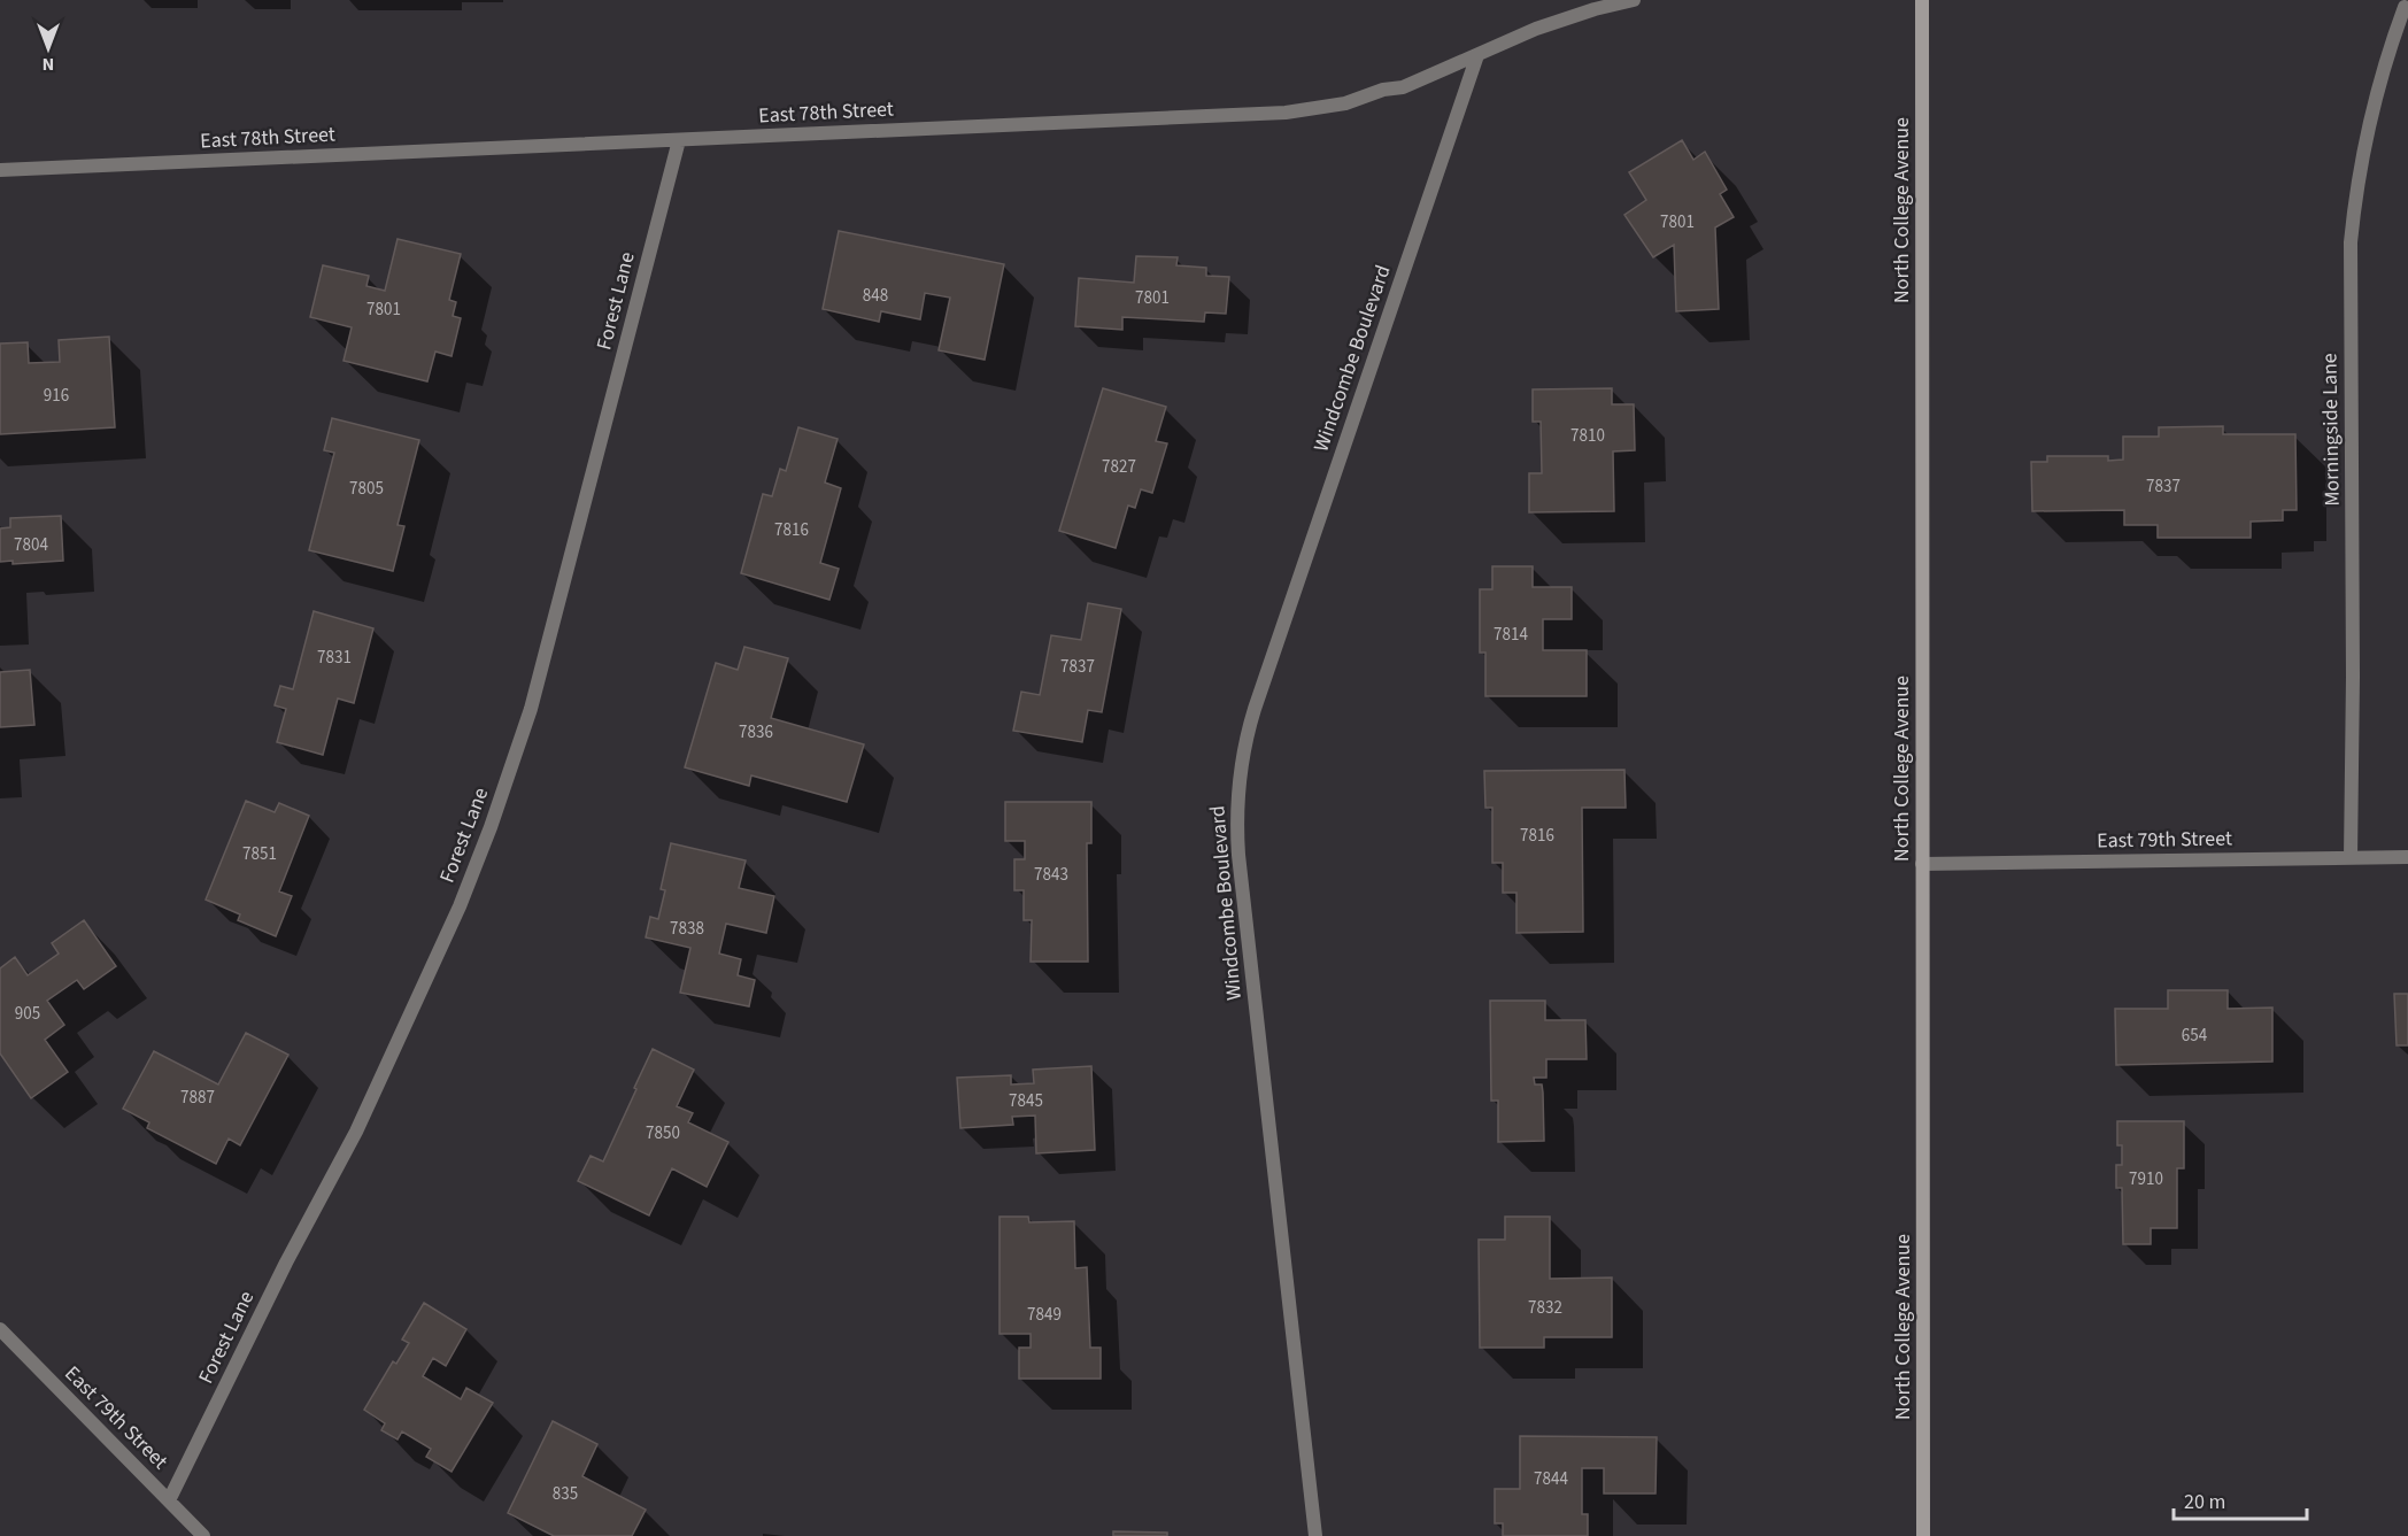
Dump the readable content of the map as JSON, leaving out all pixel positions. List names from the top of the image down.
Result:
{
  "streets": {
    "main road": ["North College Avenue"],
    "street": [
      "East 78th Street",
      "Forest Lane",
      "Windcombe Boulevard",
      "Morningside Lane",
      "East 79th Street"
    ]
  },
  "crossings": [
    ["East 78th Street", "Forest Lane"],
    ["East 78th Street", "Windcombe Boulevard"],
    ["North College Avenue", "East 79th Street"],
    ["Forest Lane", "East 79th Street"],
    ["Morningside Lane", "East 79th Street"]
  ],
  "house_numbers": [
    "7801",
    "848",
    "7801",
    "7801",
    "916",
    "7810",
    "7827",
    "7837",
    "7805",
    "7816",
    "7804",
    "7814",
    "7831",
    "7837",
    "7836",
    "7816",
    "7851",
    "7843",
    "7838",
    "905",
    "654",
    "7887",
    "7845",
    "7850",
    "7910",
    "7832",
    "7849",
    "7844",
    "835"
  ],
  "scale_bar": "20 m",
  "north": "bottom"
}
